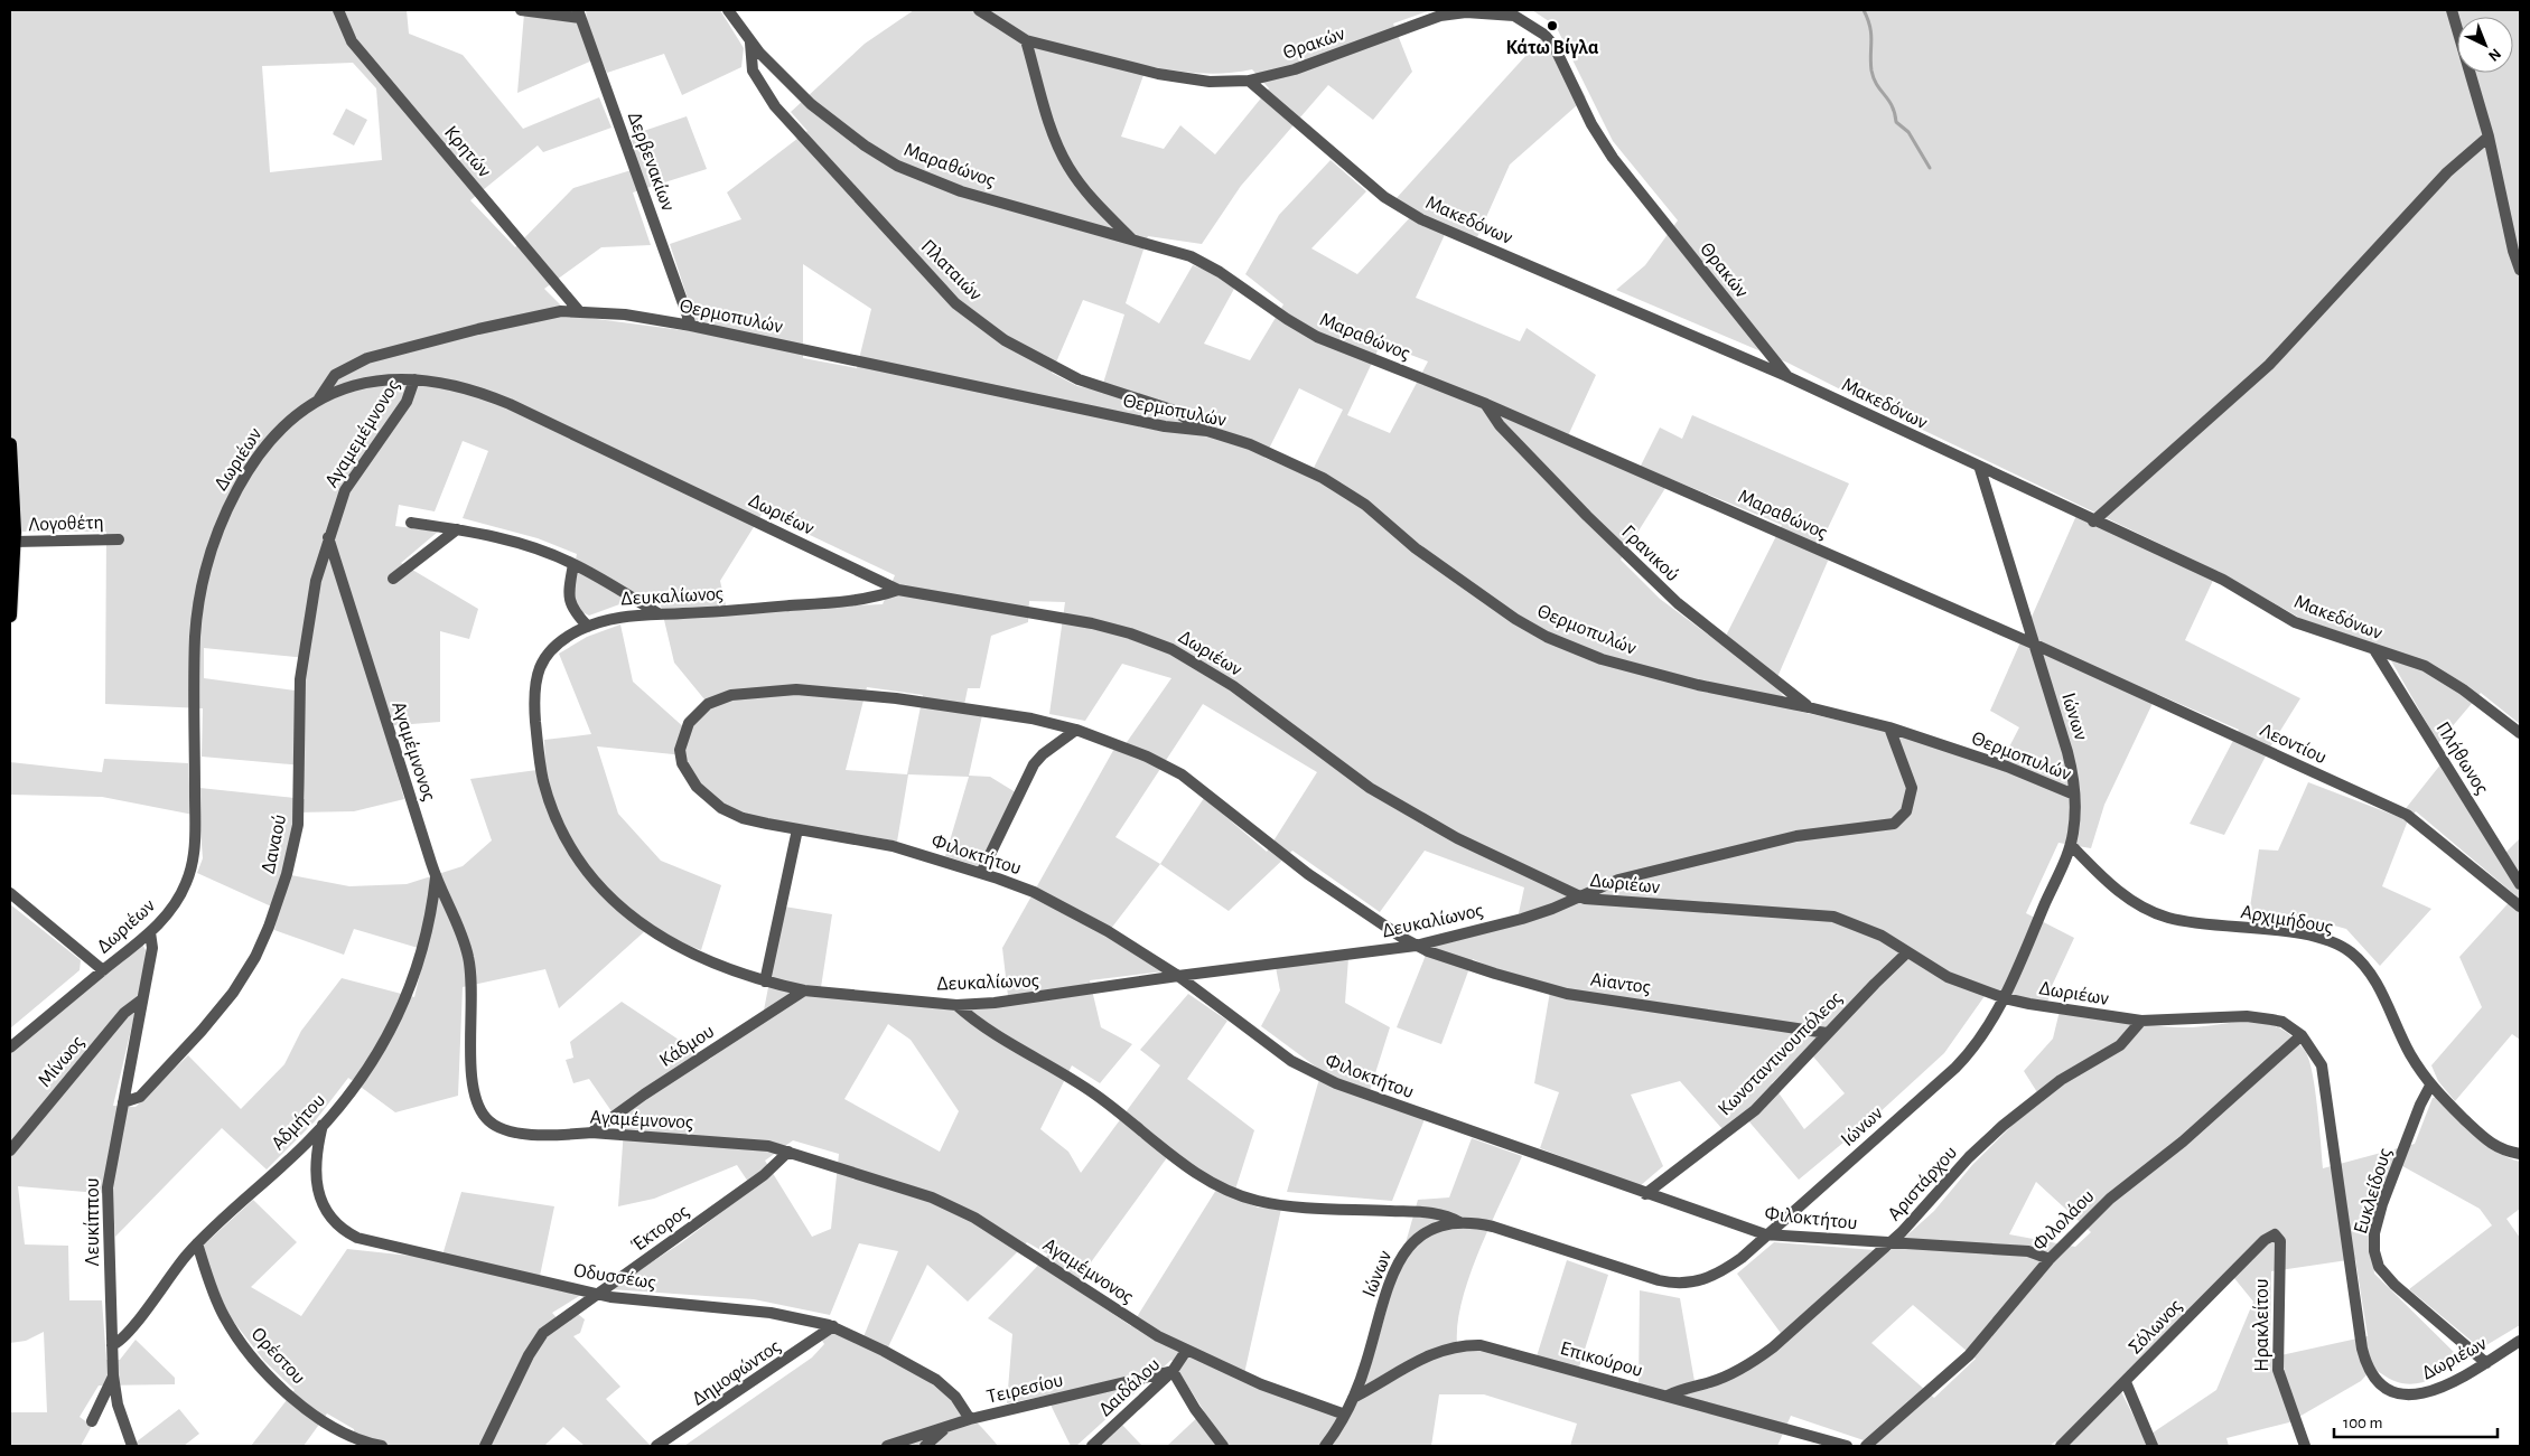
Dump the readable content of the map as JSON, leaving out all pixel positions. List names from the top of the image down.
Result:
{
  "streets": {
    "street": [
      "Θρακών",
      "Κρητών",
      "Δερβενακίων",
      "Μαραθώνος",
      "Μακεδόνων",
      "Πλαταιών",
      "Θερμοπυλών",
      "Αγαμεμέμνονος",
      "Δωριέων",
      "Λογοθέτη",
      "Γρανικού",
      "Δευκαλίωνος",
      "Ιώνων",
      "Λεοντίου",
      "Αγαμέμνονος",
      "Πλήθωνος",
      "Δαναού",
      "Φιλοκτήτου",
      "Αρχιμήδους",
      "Aiαντος",
      "Κάδμου",
      "Κωνσταντινουπόλεος",
      "Μίνωος",
      "Αδμήτου",
      "Αριστάρχου",
      "Ευκλείδους",
      "Φιλολάου",
      "Λευκίππου",
      "Έκτορος",
      "Οδυσσέως",
      "Ηρακλείτου",
      "Σόλωνος",
      "Ορέστου",
      "Επικούρου",
      "Δημοφώντος",
      "Δαιδάλου",
      "Τειρεσίου"
    ]
  },
  "crossings": [
    ["Θρακών", "Μακεδόνων"],
    ["Κρητών", "Θερμοπυλών"],
    ["Δερβενακίων", "Θερμοπυλών"],
    ["Μαραθώνος", "Πλαταιών"],
    ["Μαραθώνος", "Γρανικού"],
    ["Μαραθώνος", "Ιώνων"],
    ["Μαραθώνος", "Λεοντίου"],
    ["Μακεδόνων", "Ιώνων"],
    ["Μακεδόνων", "Πλήθωνος"],
    ["Πλαταιών", "Θερμοπυλών"],
    ["Θερμοπυλών", "Δωριέων"],
    ["Θερμοπυλών", "Γρανικού"],
    ["Θερμοπυλών", "Δευκαλίωνος"],
    ["Θερμοπυλών", "Ιώνων"],
    ["Αγαμεμέμνονος", "Δωριέων"],
    ["Αγαμεμέμνονος", "Αγαμέμνονος"],
    ["Αγαμεμέμνονος", "Δαναού"],
    ["Δωριέων", "Δευκαλίωνος"],
    ["Δωριέων", "Ιώνων"],
    ["Δωριέων", "Κωνσταντινουπόλεος"],
    ["Δωριέων", "Αριστάρχου"],
    ["Δωριέων", "Ευκλείδους"],
    ["Δωριέων", "Φιλολάου"],
    ["Δωριέων", "Λευκίππου"],
    ["Δευκαλίωνος", "Φιλοκτήτου"],
    ["Δευκαλίωνος", "Aiαντος"],
    ["Δευκαλίωνος", "Κάδμου"],
    ["Ιώνων", "Λεοντίου"],
    ["Ιώνων", "Αγαμέμνονος"],
    ["Ιώνων", "Φιλοκτήτου"],
    ["Ιώνων", "Αρχιμήδους"],
    ["Ιώνων", "Επικούρου"],
    ["Αγαμέμνονος", "Δαναού"],
    ["Αγαμέμνονος", "Κάδμου"],
    ["Αγαμέμνονος", "Αδμήτου"],
    ["Αγαμέμνονος", "Έκτορος"],
    ["Αγαμέμνονος", "Δαιδάλου"],
    ["Δαναού", "Λευκίππου"],
    ["Φιλοκτήτου", "Aiαντος"],
    ["Φιλοκτήτου", "Κωνσταντινουπόλεος"],
    ["Φιλοκτήτου", "Αριστάρχου"],
    ["Φιλοκτήτου", "Φιλολάου"],
    ["Αρχιμήδους", "Ευκλείδους"],
    ["Aiαντος", "Κωνσταντινουπόλεος"],
    ["Μίνωος", "Λευκίππου"],
    ["Αδμήτου", "Λευκίππου"],
    ["Αδμήτου", "Οδυσσέως"],
    ["Αδμήτου", "Ορέστου"],
    ["Αριστάρχου", "Επικούρου"],
    ["Έκτορος", "Οδυσσέως"],
    ["Οδυσσέως", "Δημοφώντος"],
    ["Οδυσσέως", "Τειρεσίου"],
    ["Ηρακλείτου", "Σόλωνος"],
    ["Δαιδάλου", "Τειρεσίου"]
  ],
  "places": ["Κάτω Βίγλα"],
  "scale_bar": "100 m",
  "north": "bottom right"
}
